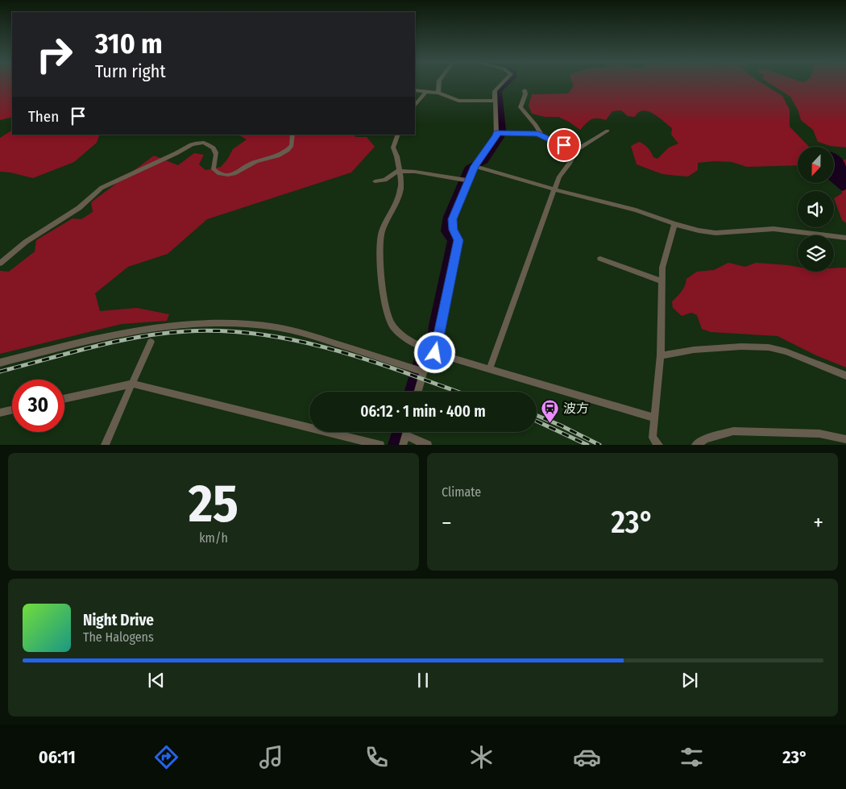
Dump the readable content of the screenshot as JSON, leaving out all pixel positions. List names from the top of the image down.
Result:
{
  "places": {
    "station": ["波方"]
  },
  "north": "bottom",
  "page": {
    "turn": ["310 m", "Turn right"],
    "then": "Then",
    "limit": "30",
    "trip": "06:12 · 1 min · 400 m",
    "tile": [
      ["25", "km/h"],
      "Climate"
    ],
    "heat": ["−", "23°", "+"],
    "song": ["Night Drive", "The Halogens"],
    "tabs": ["06:11", "23°"]
  }
}
